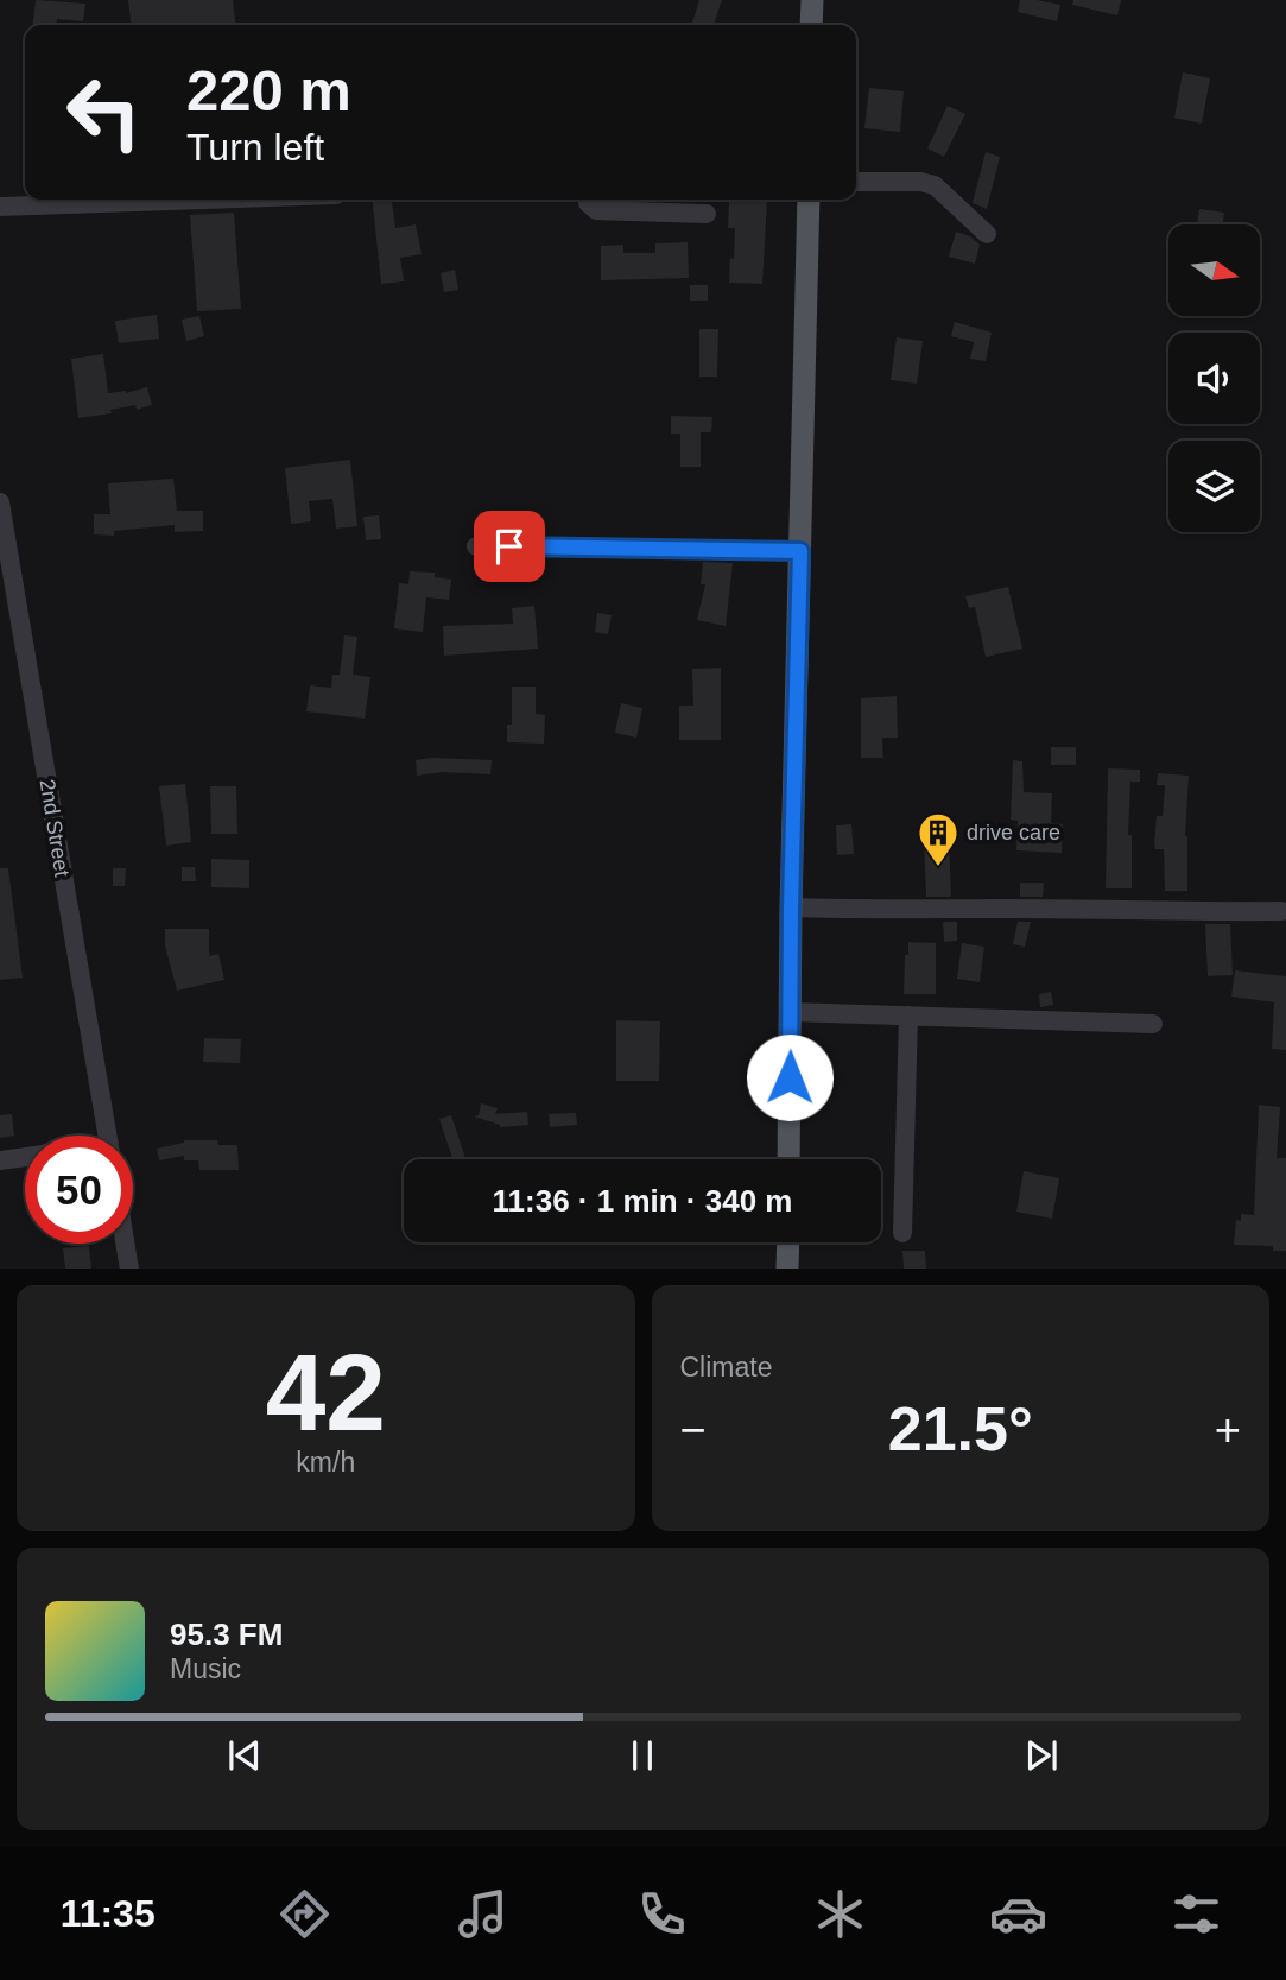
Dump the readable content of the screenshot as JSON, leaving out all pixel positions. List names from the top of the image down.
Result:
{
  "streets": {
    "street": ["2nd Street"]
  },
  "places": {
    "building": ["drive care"]
  },
  "north": "right",
  "page": {
    "turn": ["220 m", "Turn left"],
    "limit": "50",
    "trip": "11:36 · 1 min · 340 m",
    "tile": [
      ["42", "km/h"],
      "Climate"
    ],
    "heat": ["−", "21.5°", "+"],
    "song": ["95.3 FM", "Music"],
    "tabs": "11:35"
  }
}
